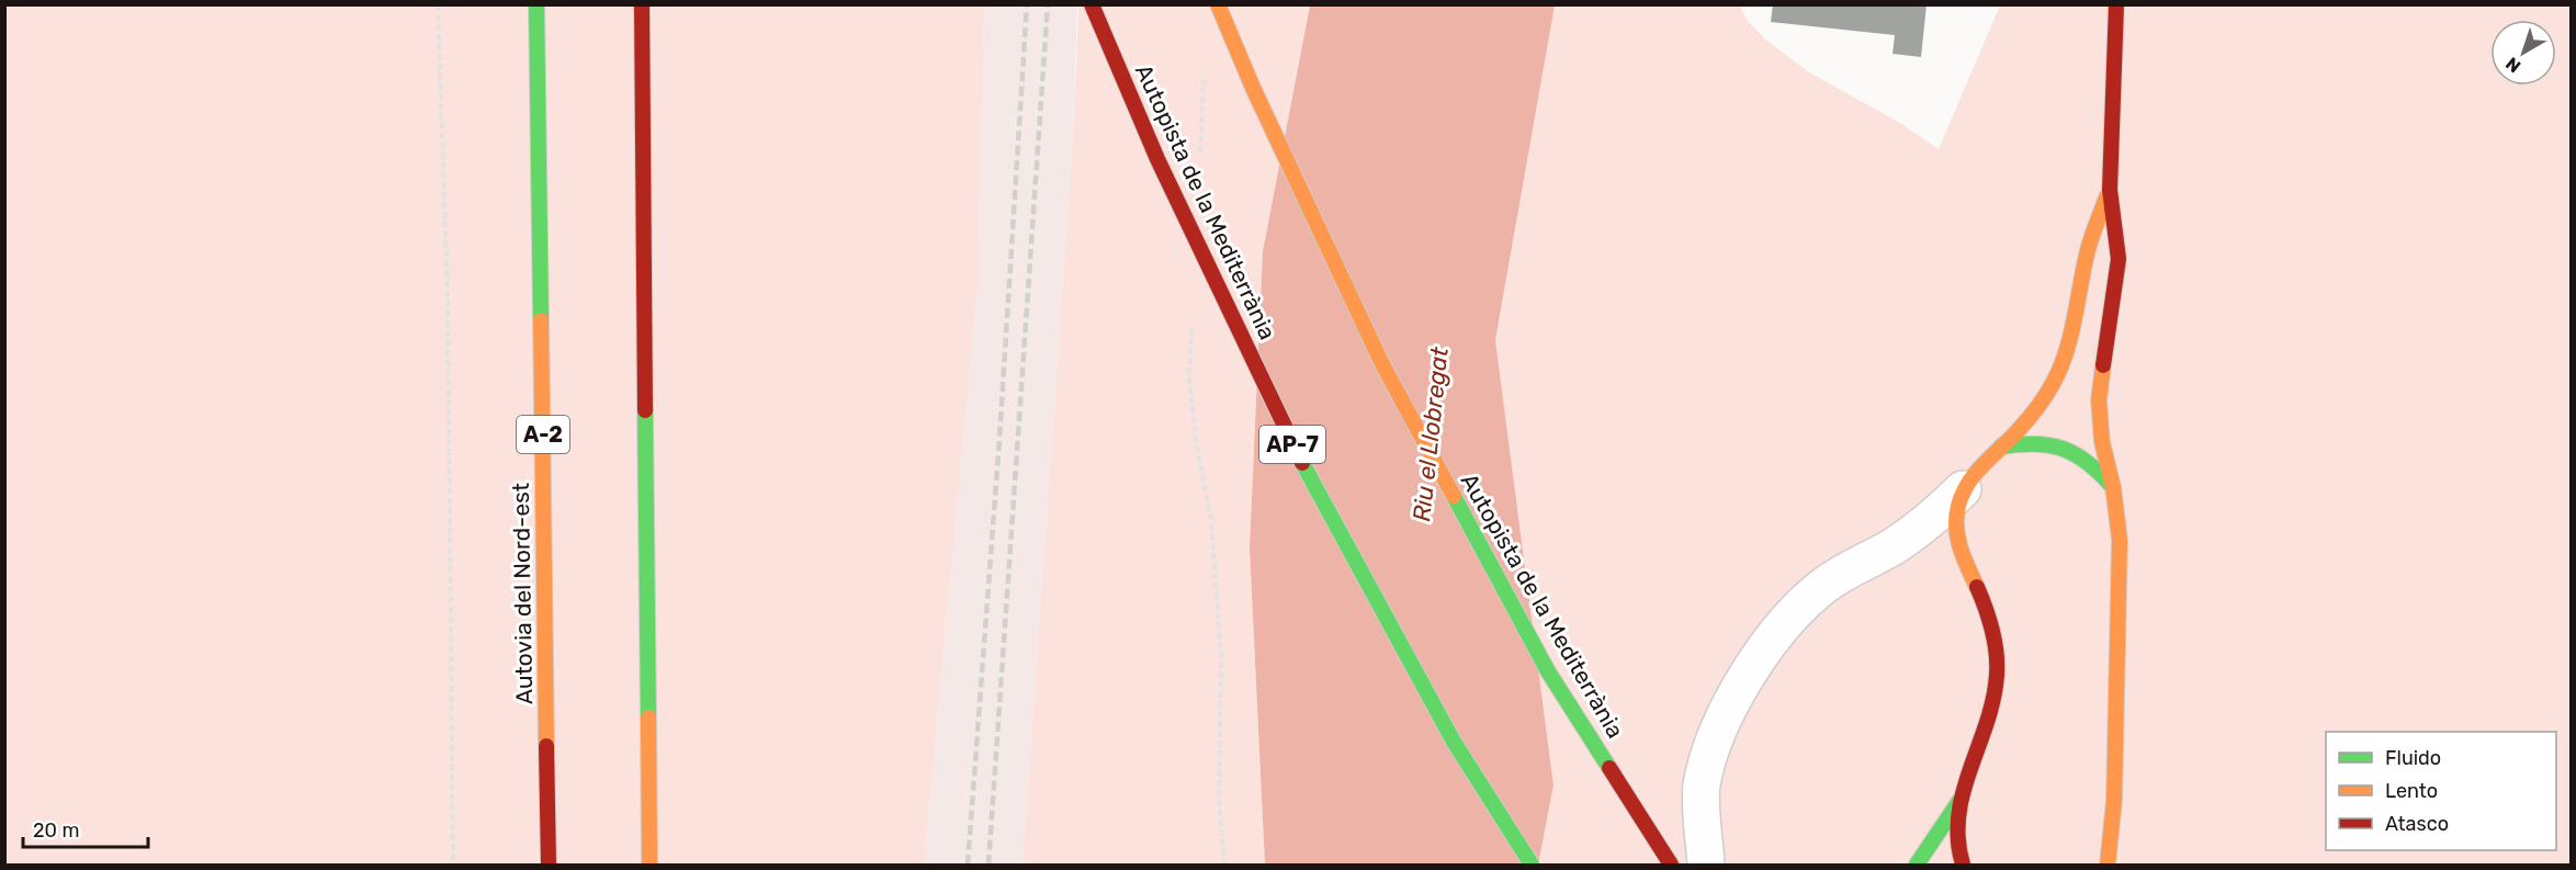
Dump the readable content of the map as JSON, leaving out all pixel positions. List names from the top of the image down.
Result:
{
  "streets": {
    "main road": [
      "Autopista de la Mediterrània",
      "A-2",
      "AP-7",
      "Autovia del Nord-est"
    ]
  },
  "water": ["Riu el Llobregat"],
  "legend": ["Fluido", "Lento", "Atasco"],
  "scale_bar": "20 m",
  "north": "bottom left"
}
